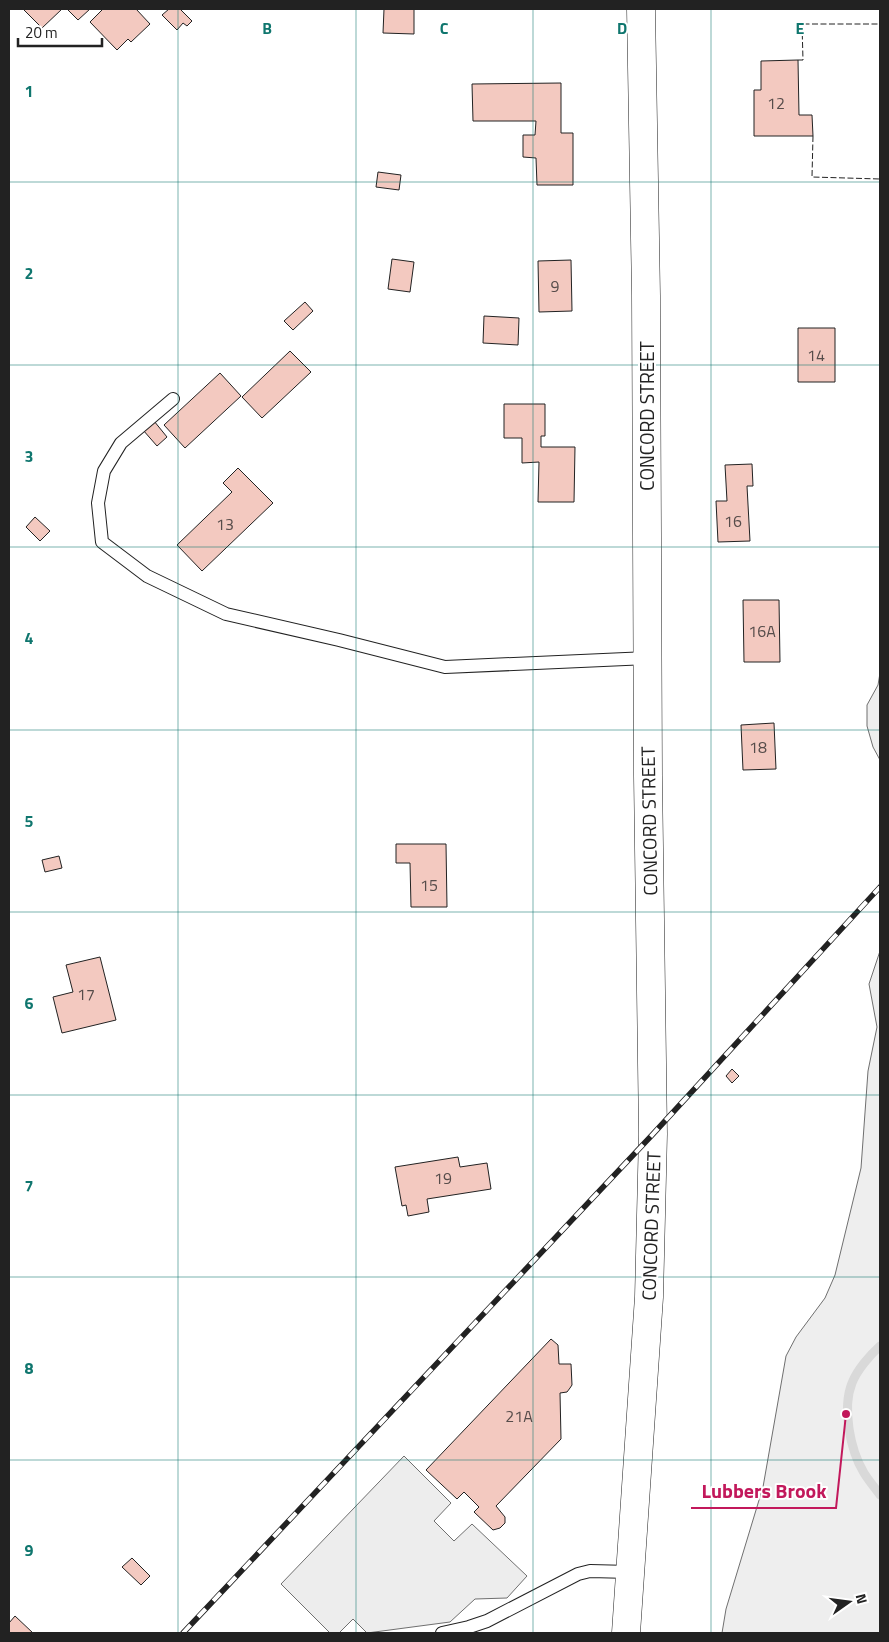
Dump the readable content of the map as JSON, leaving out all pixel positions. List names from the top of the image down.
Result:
{
  "streets": {
    "street": ["CONCORD STREET"]
  },
  "places": ["Lubbers Brook"],
  "house_numbers": [
    "12",
    "9",
    "14",
    "16",
    "13",
    "16A",
    "18",
    "15",
    "17",
    "19",
    "21A"
  ],
  "scale_bar": "20 m",
  "north": "right",
  "grid": {
    "columns": [
      "B",
      "C",
      "D",
      "E"
    ],
    "rows": [
      "1",
      "2",
      "3",
      "4",
      "5",
      "6",
      "7",
      "8",
      "9"
    ]
  }
}
